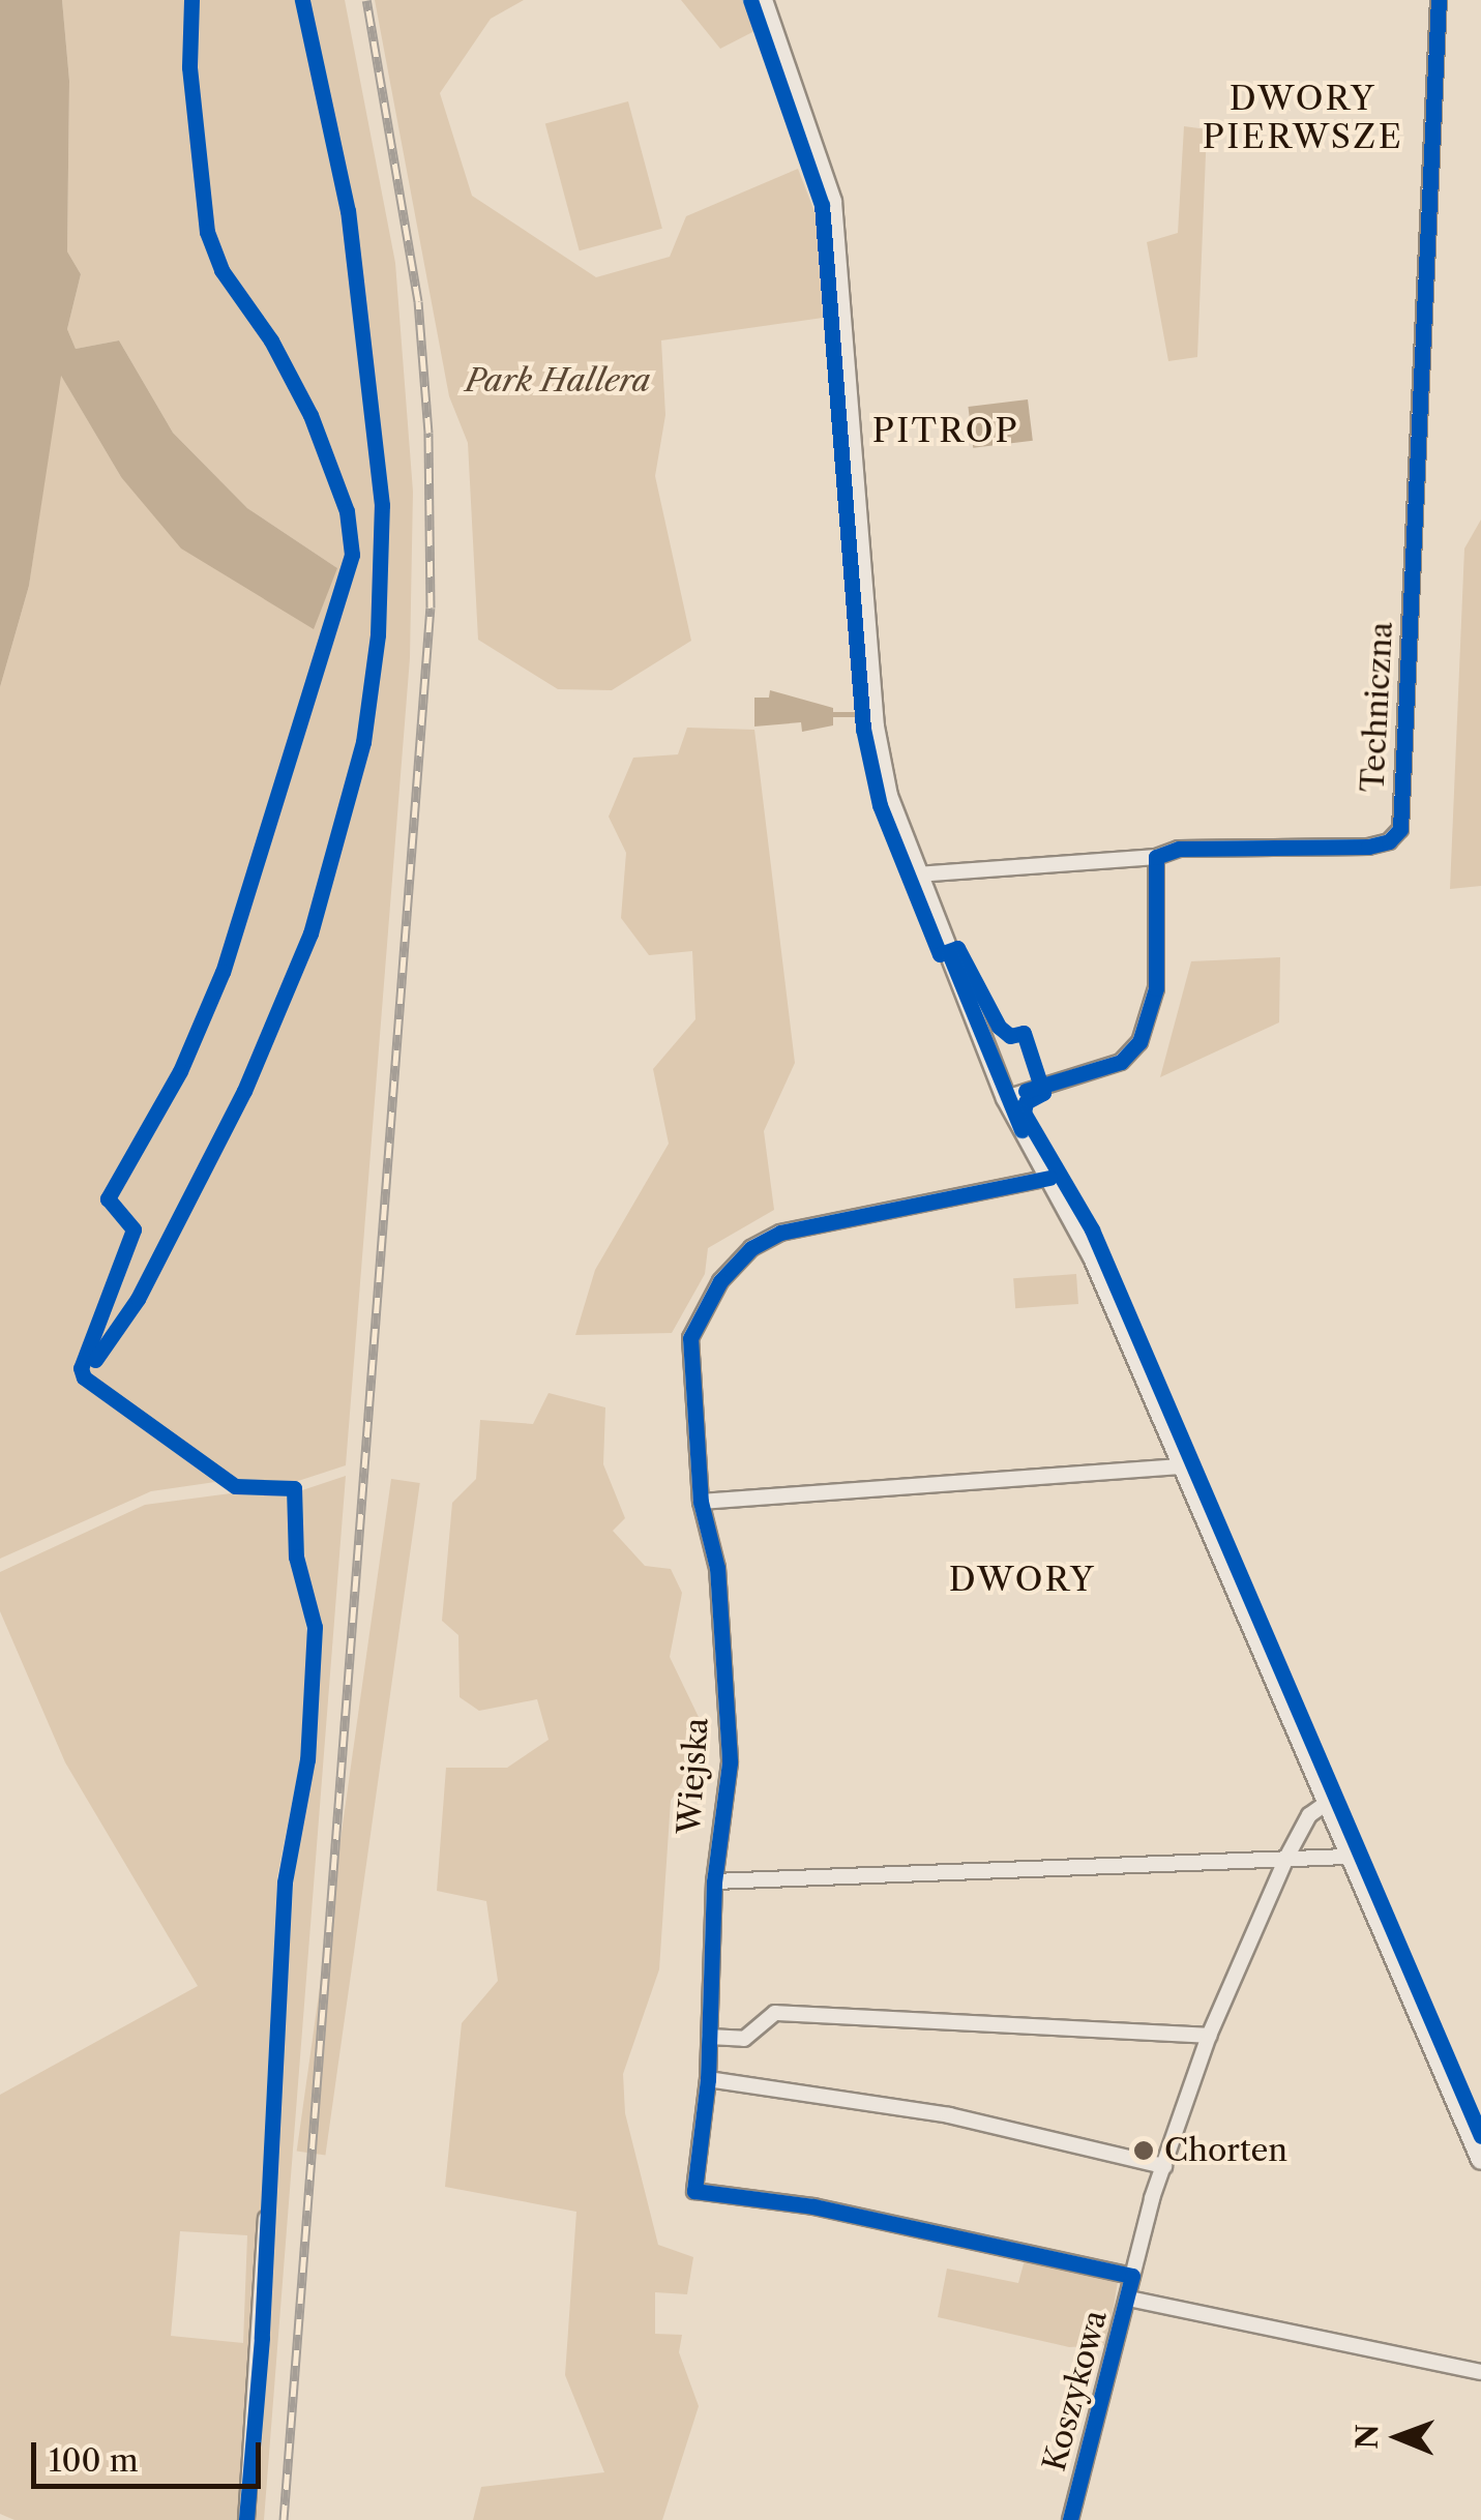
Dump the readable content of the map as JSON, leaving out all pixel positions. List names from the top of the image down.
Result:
{
  "streets": {
    "street": ["Techniczna", "Wiejska", "Koszykowa"]
  },
  "crossings": [
    ["Wiejska", "Koszykowa"]
  ],
  "districts": ["DWORY PIERWSZE", "PITROP", "DWORY"],
  "parks": ["Park Hallera"],
  "places": ["Chorten"],
  "scale_bar": "100 m",
  "north": "left"
}
